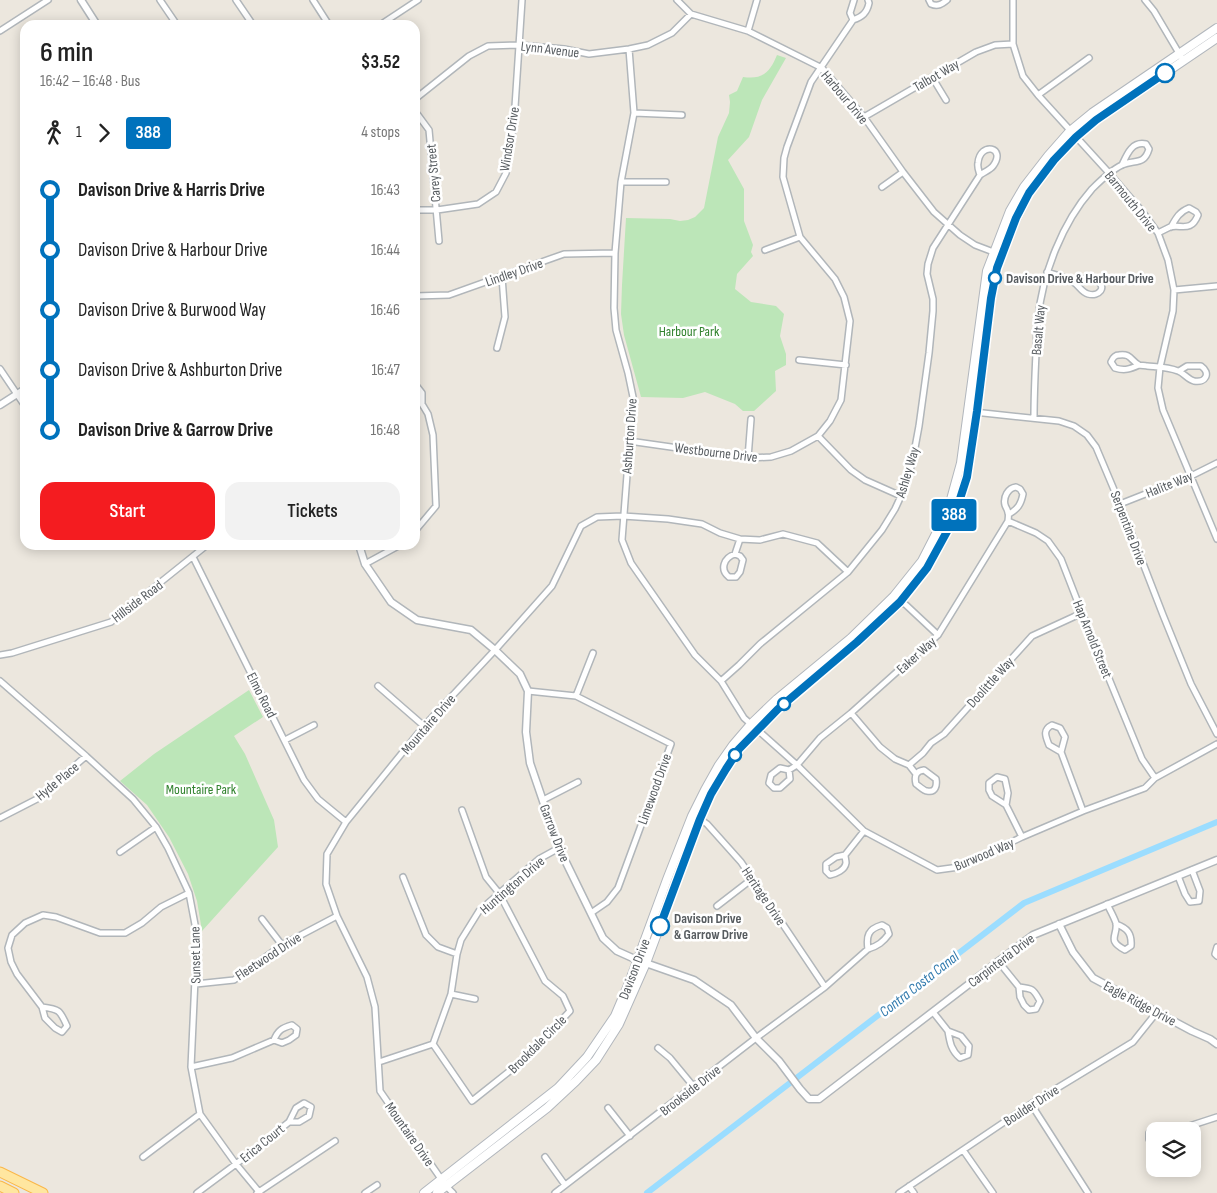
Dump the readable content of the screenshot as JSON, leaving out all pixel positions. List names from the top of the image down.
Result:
{
  "streets": {
    "main road": ["Davison Drive"],
    "street": [
      "Lynn Avenue",
      "Talbot Way",
      "Harbour Drive",
      "Windsor Drive",
      "Carey Street",
      "Barmouth Drive",
      "Lindley Drive",
      "Basalt Way",
      "Ashburton Drive",
      "Westbourne Drive",
      "Ashley Way",
      "Halite Way",
      "Serpentine Drive",
      "Hillside Road",
      "Hap Arnold Street",
      "Eaker Way",
      "Doolittle Way",
      "Elmo Road",
      "Mountaire Drive",
      "Hyde Place",
      "Limewood Drive",
      "Garrow Drive",
      "Burwood Way",
      "Huntington Drive",
      "Heritage Drive",
      "Sunset Lane",
      "Fleetwood Drive",
      "Carpinteria Drive",
      "Eagle Ridge Drive",
      "Brookdale Circle",
      "Brookside Drive",
      "Boulder Drive",
      "Erica Court"
    ]
  },
  "crossings": [
    ["Lynn Avenue", "Harbour Drive"],
    ["Lynn Avenue", "Windsor Drive"],
    ["Lynn Avenue", "Ashburton Drive"],
    ["Talbot Way", "Harbour Drive"],
    ["Talbot Way", "Barmouth Drive"],
    ["Harbour Drive", "Westbourne Drive"],
    ["Harbour Drive", "Ashley Way"],
    ["Harbour Drive", "Davison Drive"],
    ["Windsor Drive", "Carey Street"],
    ["Barmouth Drive", "Basalt Way"],
    ["Barmouth Drive", "Halite Way"],
    ["Barmouth Drive", "Davison Drive"],
    ["Lindley Drive", "Ashburton Drive"],
    ["Basalt Way", "Serpentine Drive"],
    ["Ashburton Drive", "Westbourne Drive"],
    ["Ashburton Drive", "Ashley Way"],
    ["Ashburton Drive", "Mountaire Drive"],
    ["Ashburton Drive", "Burwood Way"],
    ["Ashburton Drive", "Davison Drive"],
    ["Ashley Way", "Mountaire Drive"],
    ["Halite Way", "Serpentine Drive"],
    ["Serpentine Drive", "Davison Drive"],
    ["Hillside Road", "Elmo Road"],
    ["Hap Arnold Street", "Eaker Way"],
    ["Hap Arnold Street", "Doolittle Way"],
    ["Hap Arnold Street", "Burwood Way"],
    ["Eaker Way", "Burwood Way"],
    ["Elmo Road", "Mountaire Drive"],
    ["Mountaire Drive", "Fleetwood Drive"],
    ["Mountaire Drive", "Davison Drive"],
    ["Hyde Place", "Sunset Lane"],
    ["Limewood Drive", "Garrow Drive"],
    ["Garrow Drive", "Huntington Drive"],
    ["Garrow Drive", "Carpinteria Drive"],
    ["Garrow Drive", "Davison Drive"],
    ["Garrow Drive", "Brookside Drive"],
    ["Burwood Way", "Davison Drive"],
    ["Huntington Drive", "Brookdale Circle"],
    ["Heritage Drive", "Davison Drive"],
    ["Heritage Drive", "Brookside Drive"],
    ["Sunset Lane", "Fleetwood Drive"],
    ["Sunset Lane", "Erica Court"],
    ["Carpinteria Drive", "Eagle Ridge Drive"],
    ["Eagle Ridge Drive", "Boulder Drive"]
  ],
  "water": ["Contra Costa Canal"],
  "parks": ["Harbour Park", "Mountaire Park"],
  "places": ["Davison Drive & Harbour Drive", "Davison Drive & Garrow Drive"],
  "lines": ["bus line 388"],
  "page": {
    "on_map": "388",
    "heading": ["6 min", "16:42 – 16:48 · Bus", "$3.52"],
    "legs": ["1", "388", "4 stops"],
    "list": [
      {
        "name": "Davison Drive & Harris Drive",
        "value": "16:43"
      },
      {
        "name": "Davison Drive & Harbour Drive",
        "value": "16:44"
      },
      {
        "name": "Davison Drive & Burwood Way",
        "value": "16:46"
      },
      {
        "name": "Davison Drive & Ashburton Drive",
        "value": "16:47"
      },
      {
        "name": "Davison Drive & Garrow Drive",
        "value": "16:48"
      }
    ],
    "buttons": ["Start", "Tickets"]
  }
}
